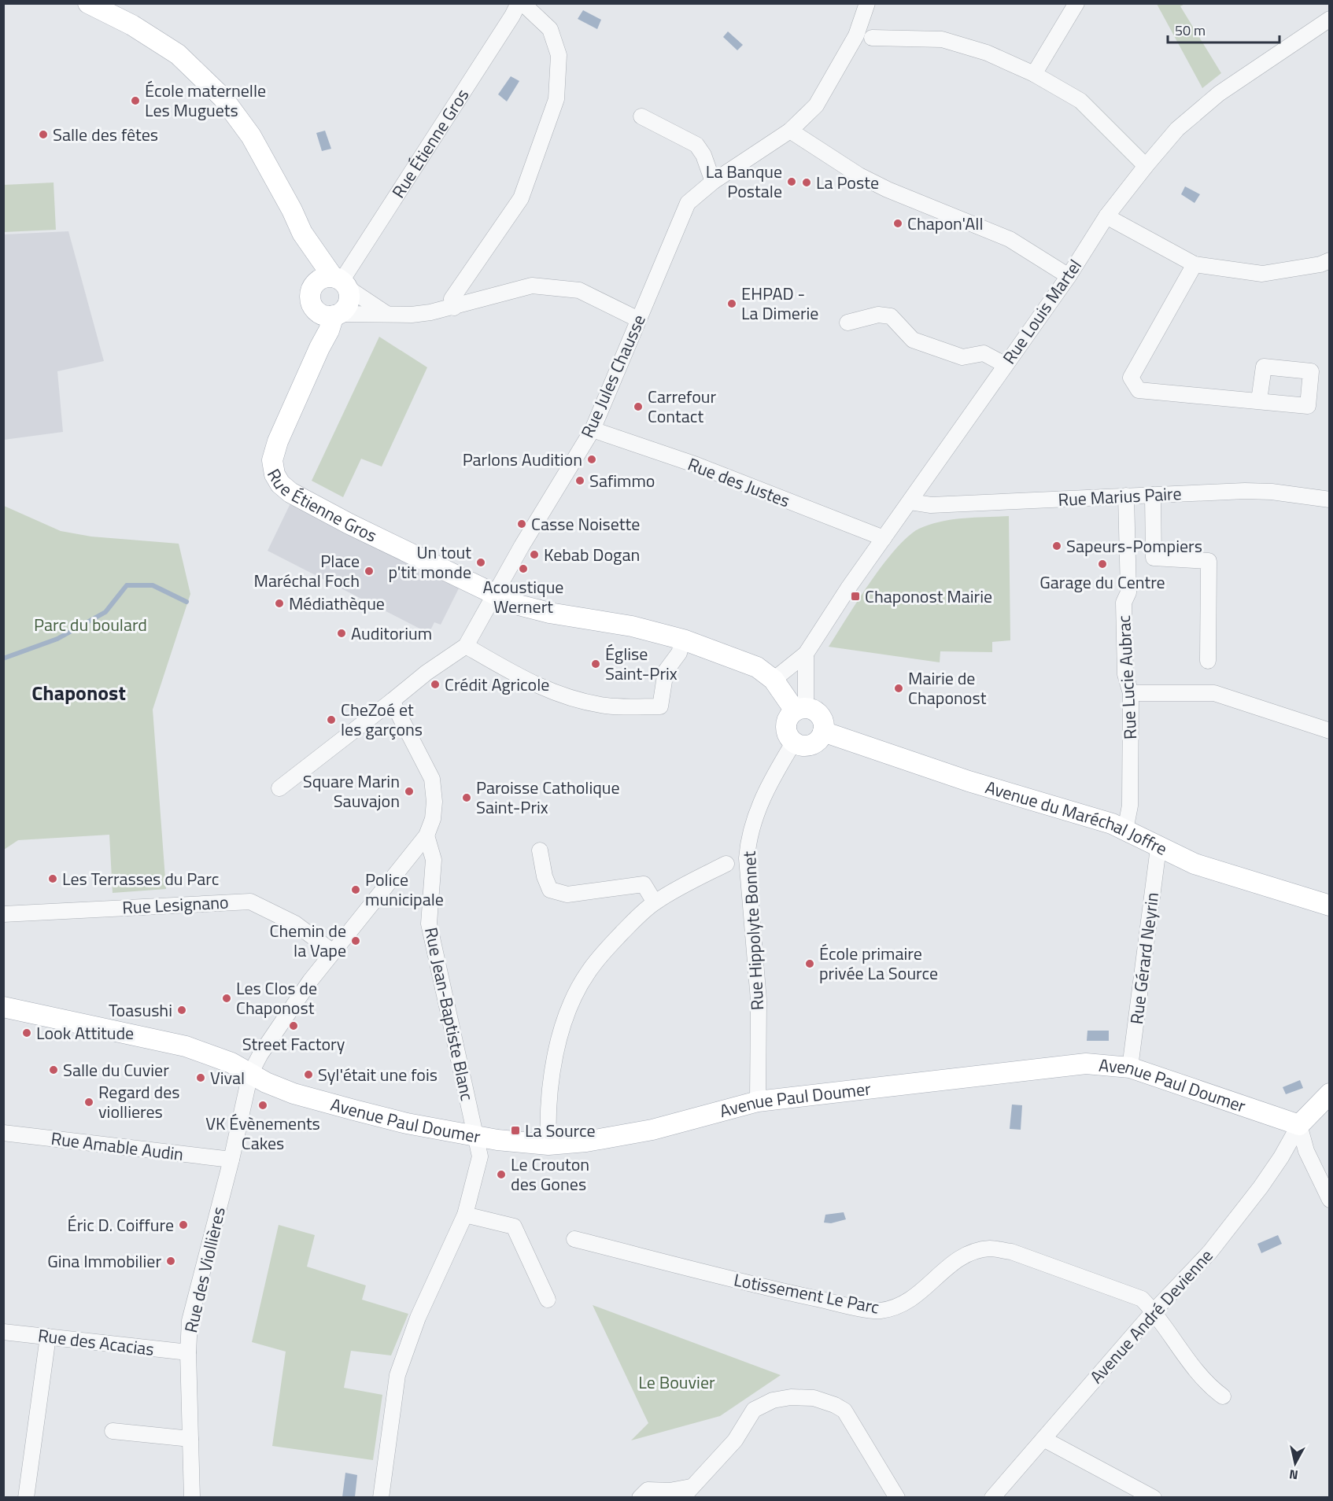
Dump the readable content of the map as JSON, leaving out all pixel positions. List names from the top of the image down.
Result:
{
  "streets": {
    "main road": ["Rue Étienne Gros", "Avenue du Maréchal Joffre", "Avenue Paul Doumer"],
    "street": [
      "Rue Louis Martel",
      "Rue Jules Chausse",
      "Rue des Justes",
      "Rue Marius Paire",
      "Rue Lucie Aubrac",
      "Rue Lesignano",
      "Rue Hippolyte Bonnet",
      "Rue Gérard Neyrin",
      "Rue Jean-Baptiste Blanc",
      "Rue Amable Audin",
      "Rue des Viollières",
      "Lotissement Le Parc",
      "Avenue André Devienne",
      "Rue des Acacias"
    ]
  },
  "crossings": [
    ["Rue Étienne Gros", "Rue Jules Chausse"],
    ["Rue Louis Martel", "Rue des Justes"],
    ["Rue Louis Martel", "Rue Marius Paire"],
    ["Rue Jules Chausse", "Rue des Justes"],
    ["Rue Marius Paire", "Rue Lucie Aubrac"],
    ["Rue Lucie Aubrac", "Avenue du Maréchal Joffre"],
    ["Avenue du Maréchal Joffre", "Rue Hippolyte Bonnet"],
    ["Avenue du Maréchal Joffre", "Rue Gérard Neyrin"],
    ["Rue Lesignano", "Rue des Viollières"],
    ["Rue Hippolyte Bonnet", "Avenue Paul Doumer"],
    ["Rue Gérard Neyrin", "Avenue Paul Doumer"],
    ["Rue Jean-Baptiste Blanc", "Avenue Paul Doumer"],
    ["Rue Jean-Baptiste Blanc", "Rue des Viollières"],
    ["Avenue Paul Doumer", "Rue des Viollières"],
    ["Avenue Paul Doumer", "Avenue André Devienne"],
    ["Rue Amable Audin", "Rue des Viollières"],
    ["Rue des Viollières", "Rue des Acacias"],
    ["Lotissement Le Parc", "Avenue André Devienne"]
  ],
  "districts": ["Chaponost"],
  "parks": ["Parc du boulard", "Le Bouvier"],
  "places": {
    "other": [
      "École maternelle Les Muguets",
      "Salle des fêtes",
      "La Banque Postale",
      "La Poste",
      "Chapon'All",
      "EHPAD - La Dimerie",
      "Carrefour Contact",
      "Parlons Audition",
      "Safimmo",
      "Casse Noisette",
      "Sapeurs-Pompiers",
      "Kebab Dogan",
      "Un tout p'tit monde",
      "Garage du Centre",
      "Acoustique Wernert",
      "Place Maréchal Foch",
      "Médiathèque",
      "Auditorium",
      "Église Saint-Prix",
      "Crédit Agricole",
      "Mairie de Chaponost",
      "CheZoé et les garçons",
      "Square Marin Sauvajon",
      "Paroisse Catholique Saint-Prix",
      "Les Terrasses du Parc",
      "Police municipale",
      "Chemin de la Vape",
      "École primaire privée La Source",
      "Les Clos de Chaponost",
      "Toasushi",
      "Street Factory",
      "Look Attitude",
      "Salle du Cuvier",
      "Syl'était une fois",
      "Vival",
      "Regard des viollieres",
      "VK Évènements Cakes",
      "Le Crouton des Gones",
      "Éric D. Coiffure",
      "Gina Immobilier"
    ],
    "transit": ["Chaponost Mairie", "La Source"]
  },
  "scale_bar": "50 m",
  "north": "bottom"
}
